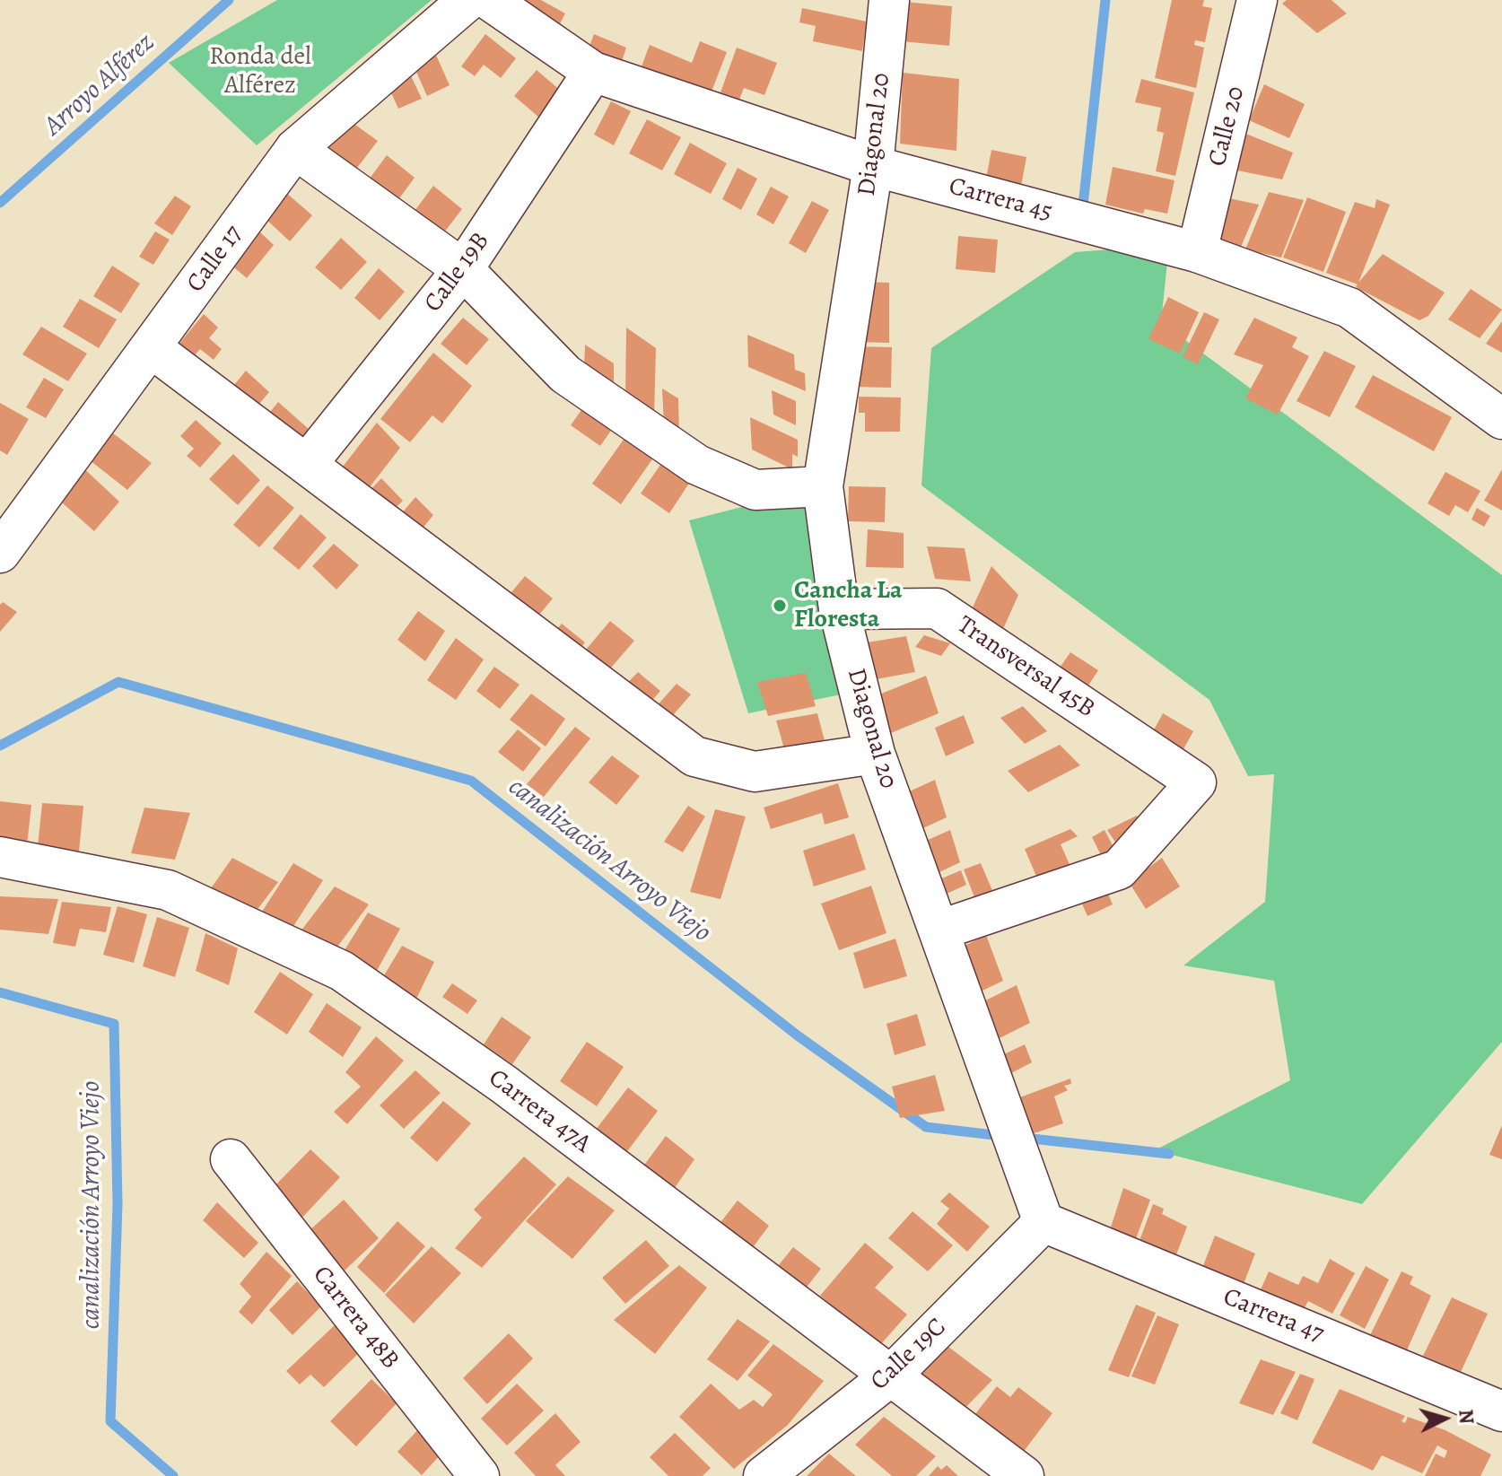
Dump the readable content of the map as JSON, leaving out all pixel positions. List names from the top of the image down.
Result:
{
  "streets": {
    "street": [
      "Calle 20",
      "Diagonal 20",
      "Carrera 45",
      "Calle 17",
      "Calle 19B",
      "Transversal 45B",
      "Carrera 47A",
      "Carrera 47",
      "Carrera 48B",
      "Calle 19C"
    ]
  },
  "crossings": [
    ["Calle 20", "Carrera 45"],
    ["Diagonal 20", "Carrera 45"],
    ["Diagonal 20", "Transversal 45B"],
    ["Diagonal 20", "Carrera 47"],
    ["Diagonal 20", "Calle 19C"],
    ["Carrera 45", "Calle 19B"],
    ["Carrera 47A", "Calle 19C"],
    ["Carrera 47", "Calle 19C"]
  ],
  "water": ["Arroyo Alférez", "canalización Arroyo Viejo"],
  "parks": ["Ronda del Alférez"],
  "places": ["Cancha La Floresta"],
  "north": "right"
}
